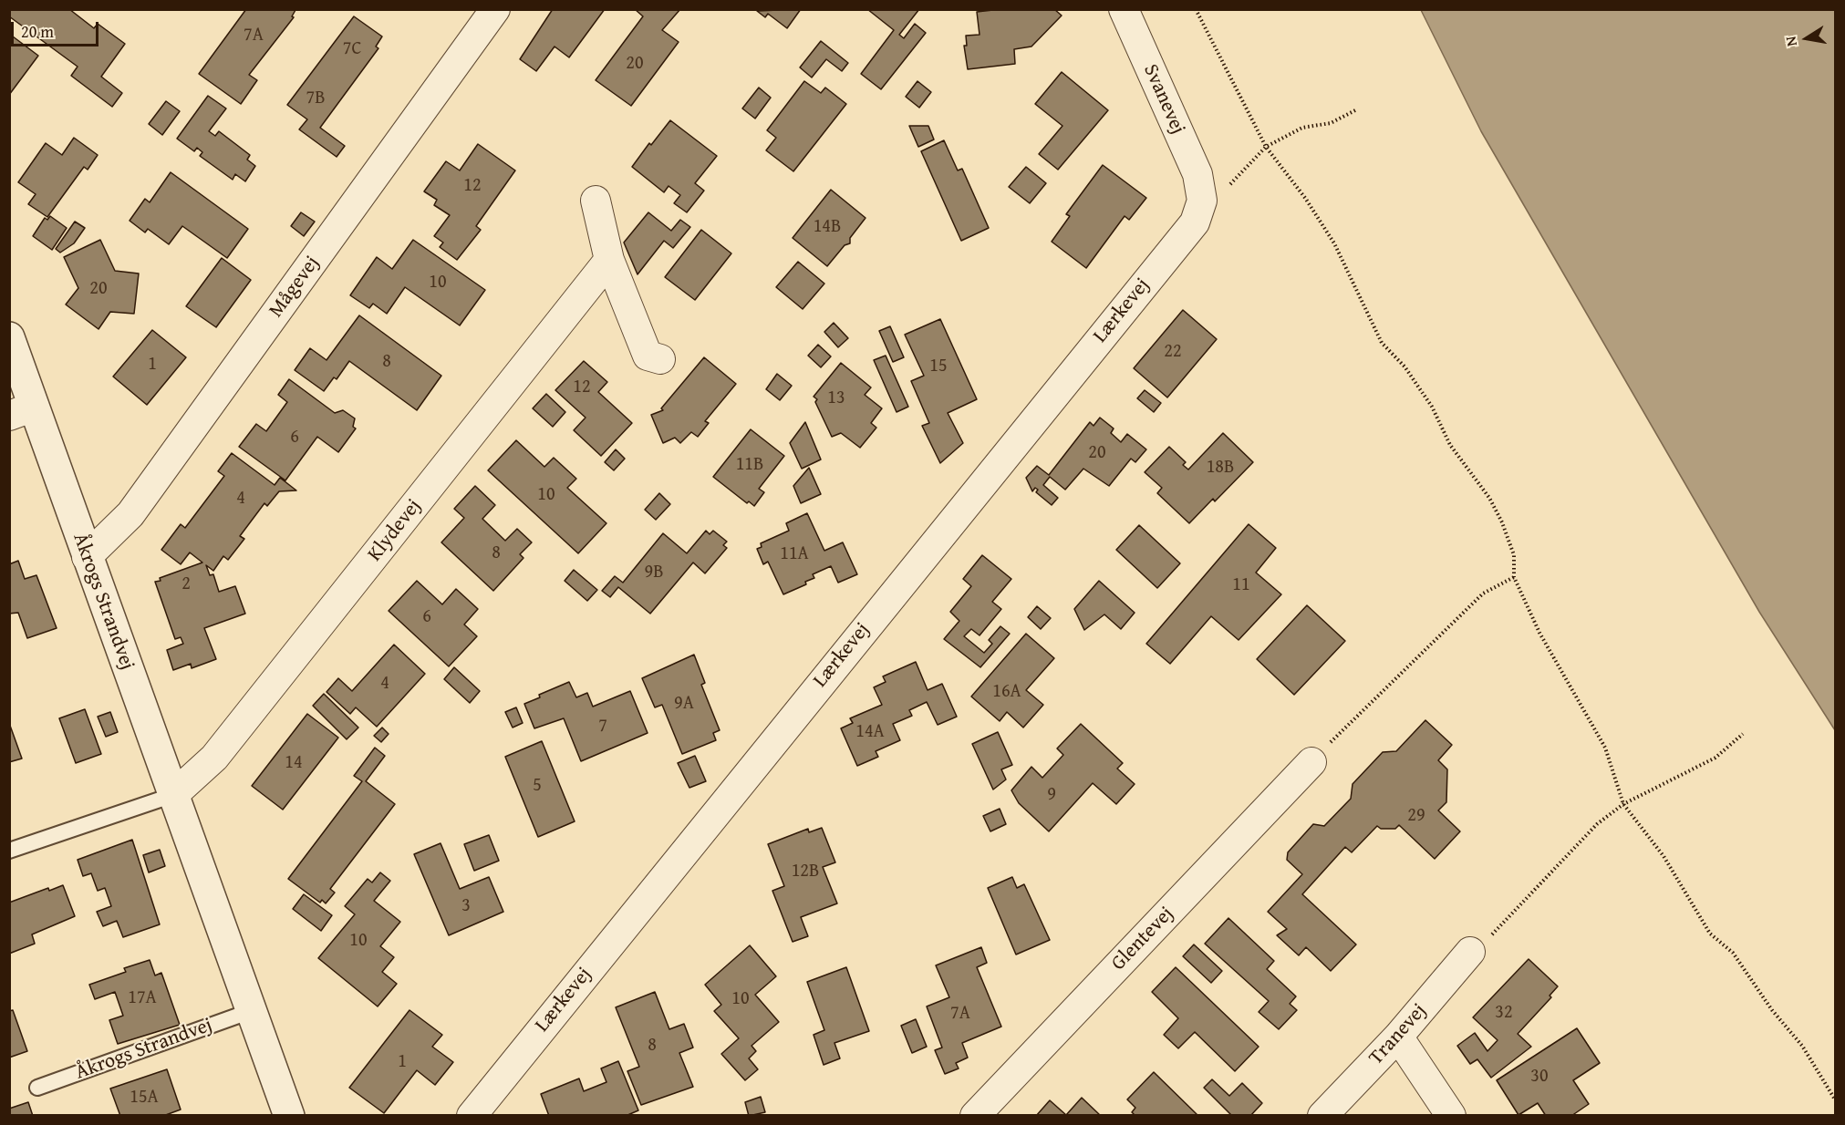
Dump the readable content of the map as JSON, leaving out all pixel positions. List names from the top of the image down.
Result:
{
  "streets": {
    "street": [
      "Svanevej",
      "Mågevej",
      "Lærkevej",
      "Klydevej",
      "Åkrogs Strandvej",
      "Glentevej",
      "Tranevej"
    ]
  },
  "crossings": [
    ["Svanevej", "Lærkevej"],
    ["Mågevej", "Åkrogs Strandvej"],
    ["Klydevej", "Åkrogs Strandvej"]
  ],
  "house_numbers": [
    "7A",
    "7C",
    "20",
    "7B",
    "12",
    "14B",
    "10",
    "20",
    "22",
    "8",
    "1",
    "15",
    "12",
    "13",
    "6",
    "20",
    "11B",
    "18B",
    "10",
    "4",
    "8",
    "11A",
    "9B",
    "2",
    "11",
    "6",
    "4",
    "16A",
    "9A",
    "7",
    "14A",
    "14",
    "5",
    "9",
    "29",
    "12B",
    "3",
    "10",
    "17A",
    "10",
    "32",
    "7A",
    "8",
    "1",
    "30",
    "15A"
  ],
  "scale_bar": "20 m",
  "north": "left"
}
